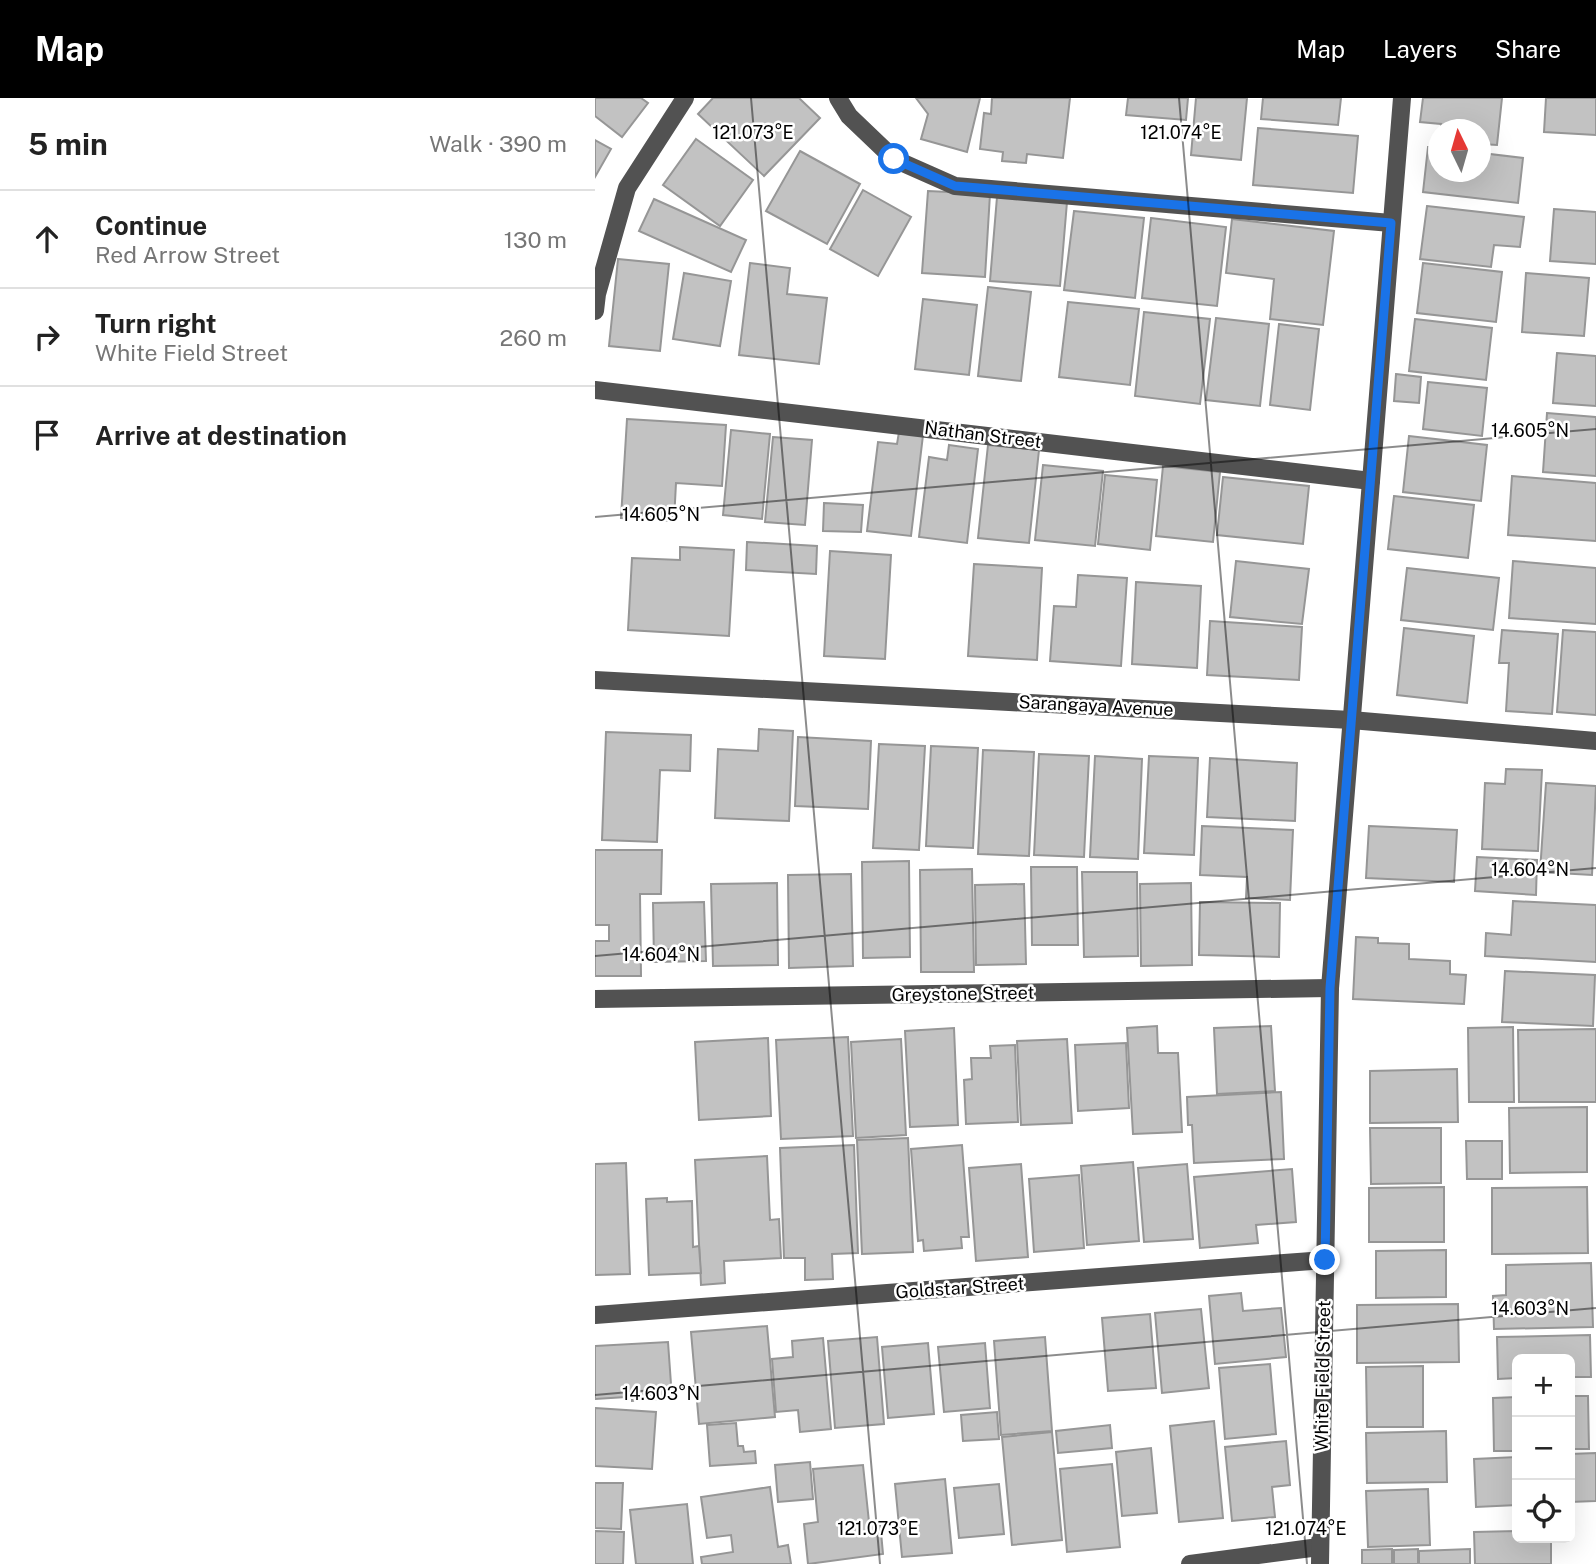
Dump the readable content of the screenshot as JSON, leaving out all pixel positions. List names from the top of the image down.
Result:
{
  "streets": {
    "street": [
      "Nathan Street",
      "Sarangaya Avenue",
      "Greystone Street",
      "Goldstar Street",
      "White Field Street"
    ]
  },
  "crossings": [
    ["Nathan Street", "White Field Street"],
    ["Sarangaya Avenue", "White Field Street"],
    ["Greystone Street", "White Field Street"],
    ["Goldstar Street", "White Field Street"]
  ],
  "north": "top",
  "page": {
    "header": "Map",
    "nav": ["Map", "Layers", "Share"],
    "heading": ["5 min", "Walk · 390 m"],
    "list": [
      ["Continue", "Red Arrow Street", "130 m"],
      ["Turn right", "White Field Street", "260 m"],
      "Arrive at destination"
    ],
    "map_buttons": ["+", "−"]
  },
  "coordinates": [
    "121.073°E",
    "121.074°E",
    "14.605°N",
    "14.604°N",
    "14.603°N"
  ]
}
